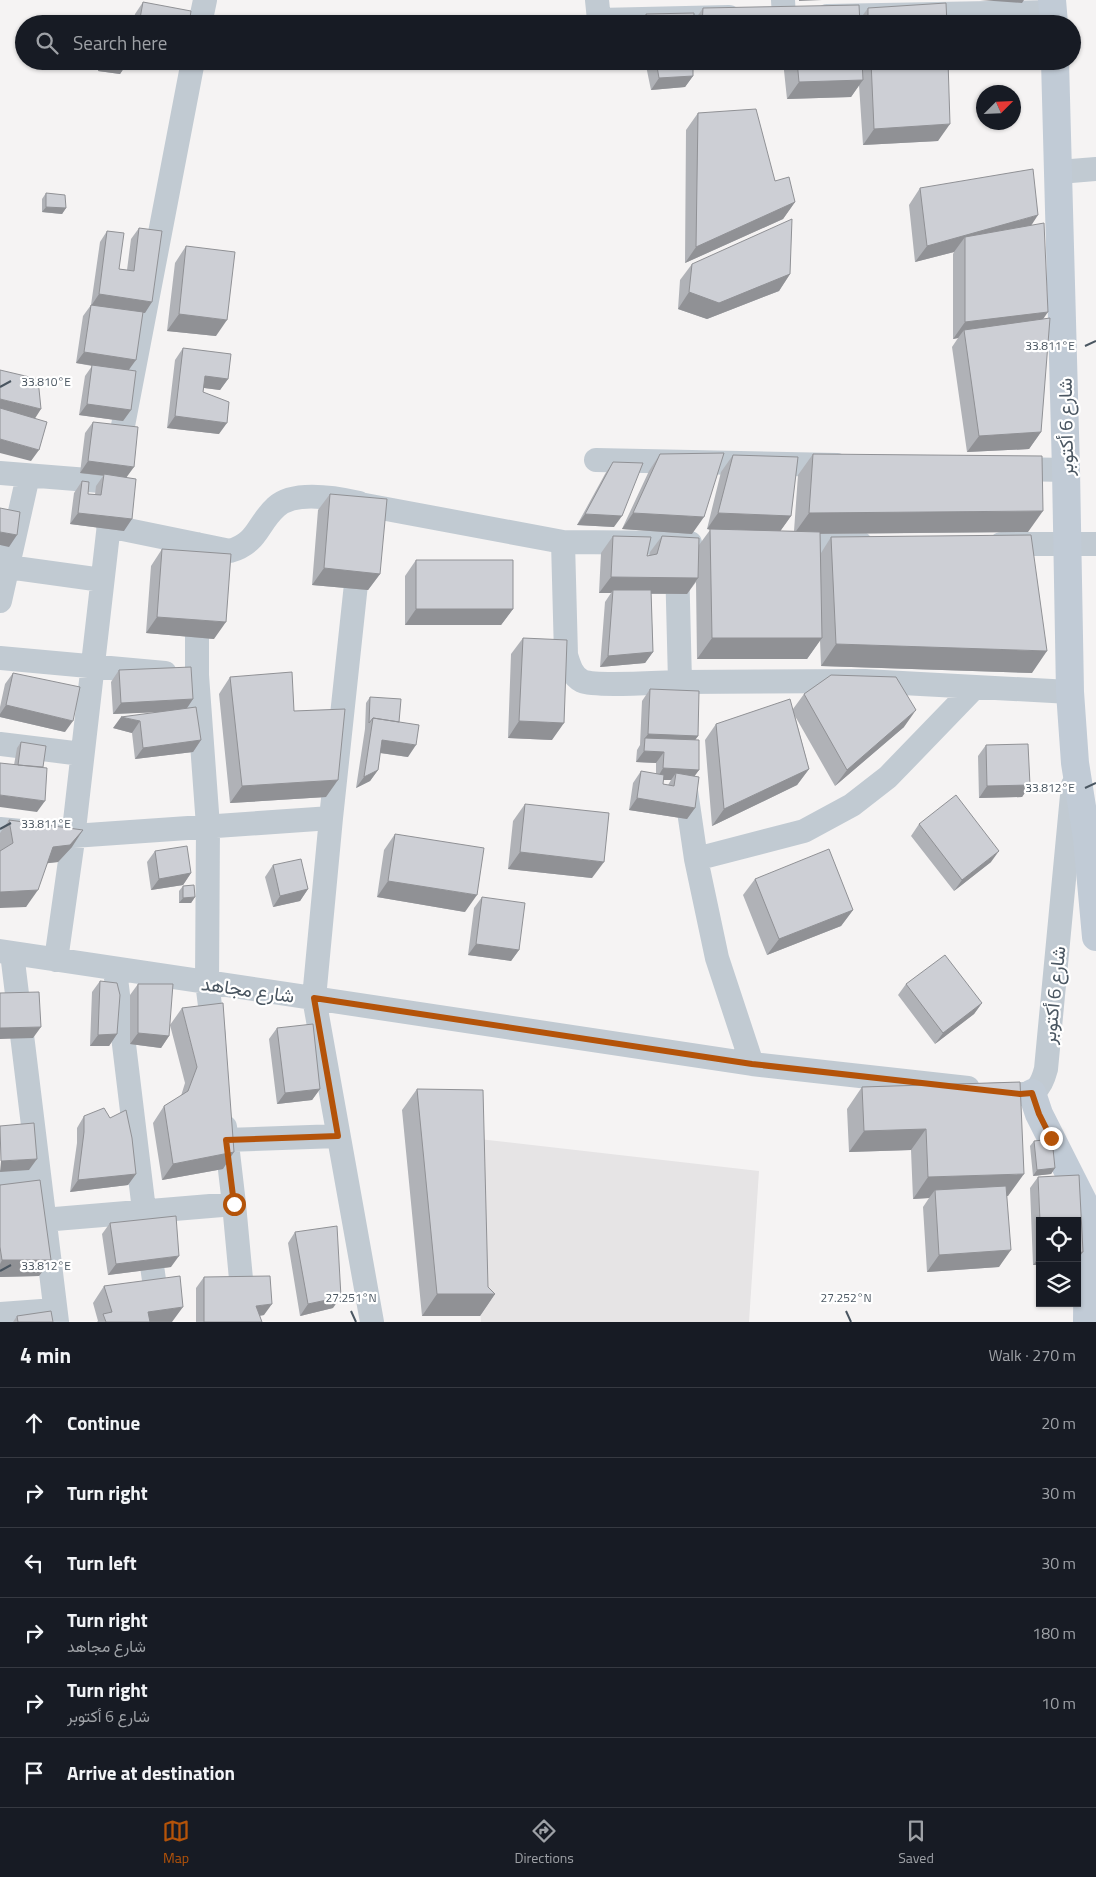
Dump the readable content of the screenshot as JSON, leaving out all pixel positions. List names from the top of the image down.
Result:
{
  "streets": {
    "street": ["شارع 6 أكتوبر", "شارع مجاهد"]
  },
  "crossings": [
    ["شارع 6 أكتوبر", "شارع مجاهد"]
  ],
  "north": "top right",
  "page": {
    "search": "Search here",
    "heading": ["4 min", "Walk · 270 m"],
    "list": [
      ["Continue", "20 m"],
      ["Turn right", "30 m"],
      ["Turn left", "30 m"],
      ["Turn right", "شارع مجاهد", "180 m"],
      ["Turn right", "شارع 6 أكتوبر", "10 m"],
      "Arrive at destination"
    ],
    "nav": ["Map", "Directions", "Saved"]
  },
  "coordinates": [
    "33.811°E",
    "33.810°E",
    "33.812°E",
    "27.251°N",
    "27.252°N"
  ]
}
